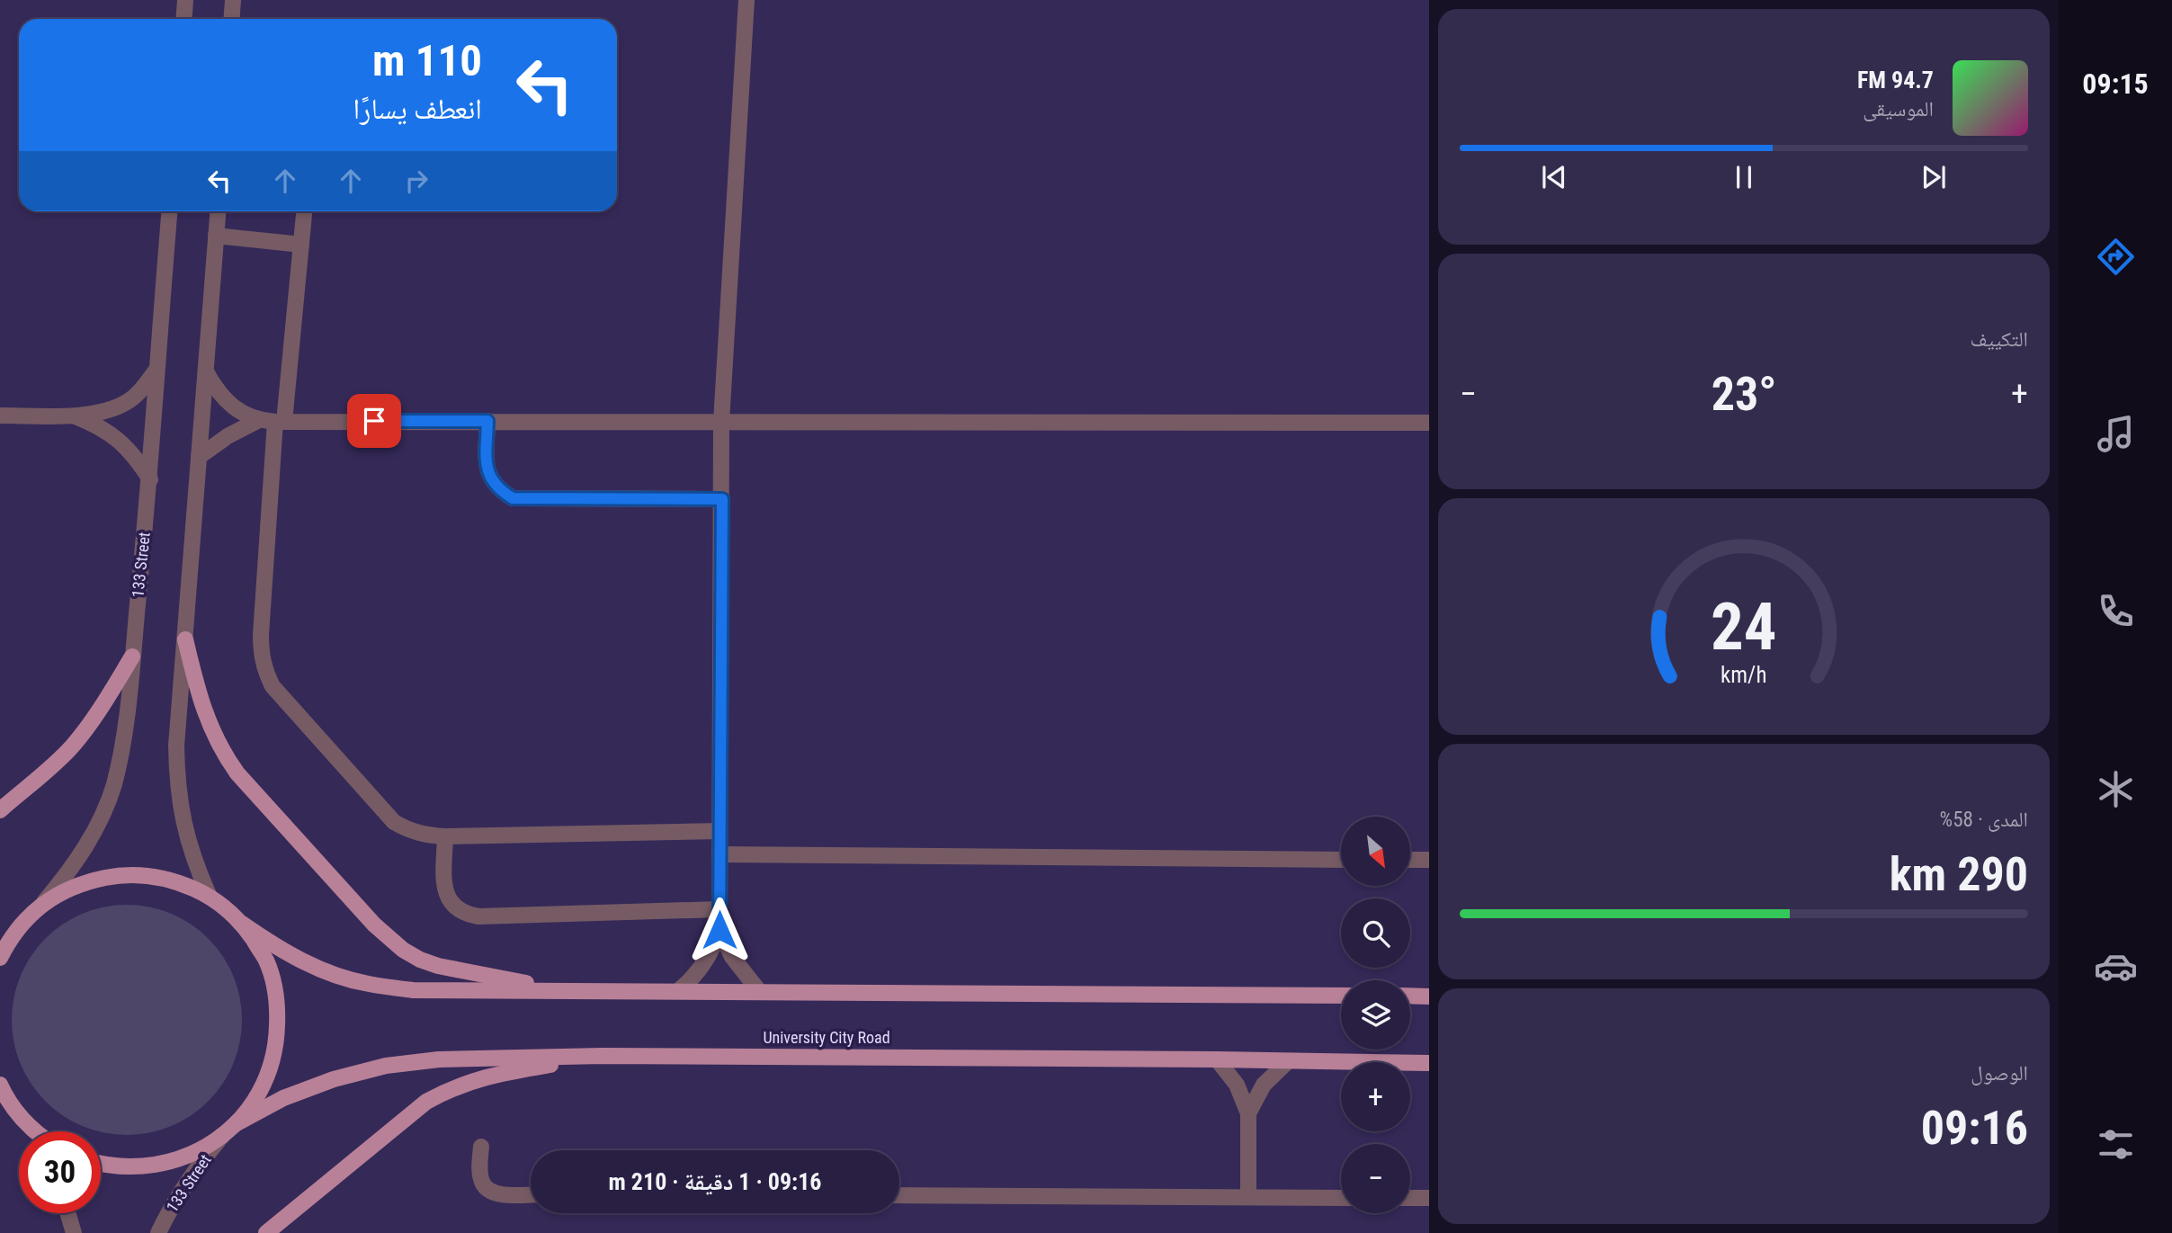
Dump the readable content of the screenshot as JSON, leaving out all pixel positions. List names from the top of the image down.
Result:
{
  "streets": {
    "main road": ["University City Road"],
    "street": ["133 Street"]
  },
  "north": "bottom right",
  "page": {
    "tabs": "09:15",
    "turn": ["110 m", "انعطف يسارًا"],
    "song": ["94.7 FM", "الموسيقى"],
    "tile": [
      "التكييف",
      ["المدى · 58%", "290 km"],
      ["الوصول", "09:16"]
    ],
    "heat": ["−", "23°", "+"],
    "map_buttons": ["+", "−"],
    "limit": "30",
    "trip": "09:16 · 1 دقيقة · 210 m",
    "gauge": ["24", "km/h"]
  }
}
